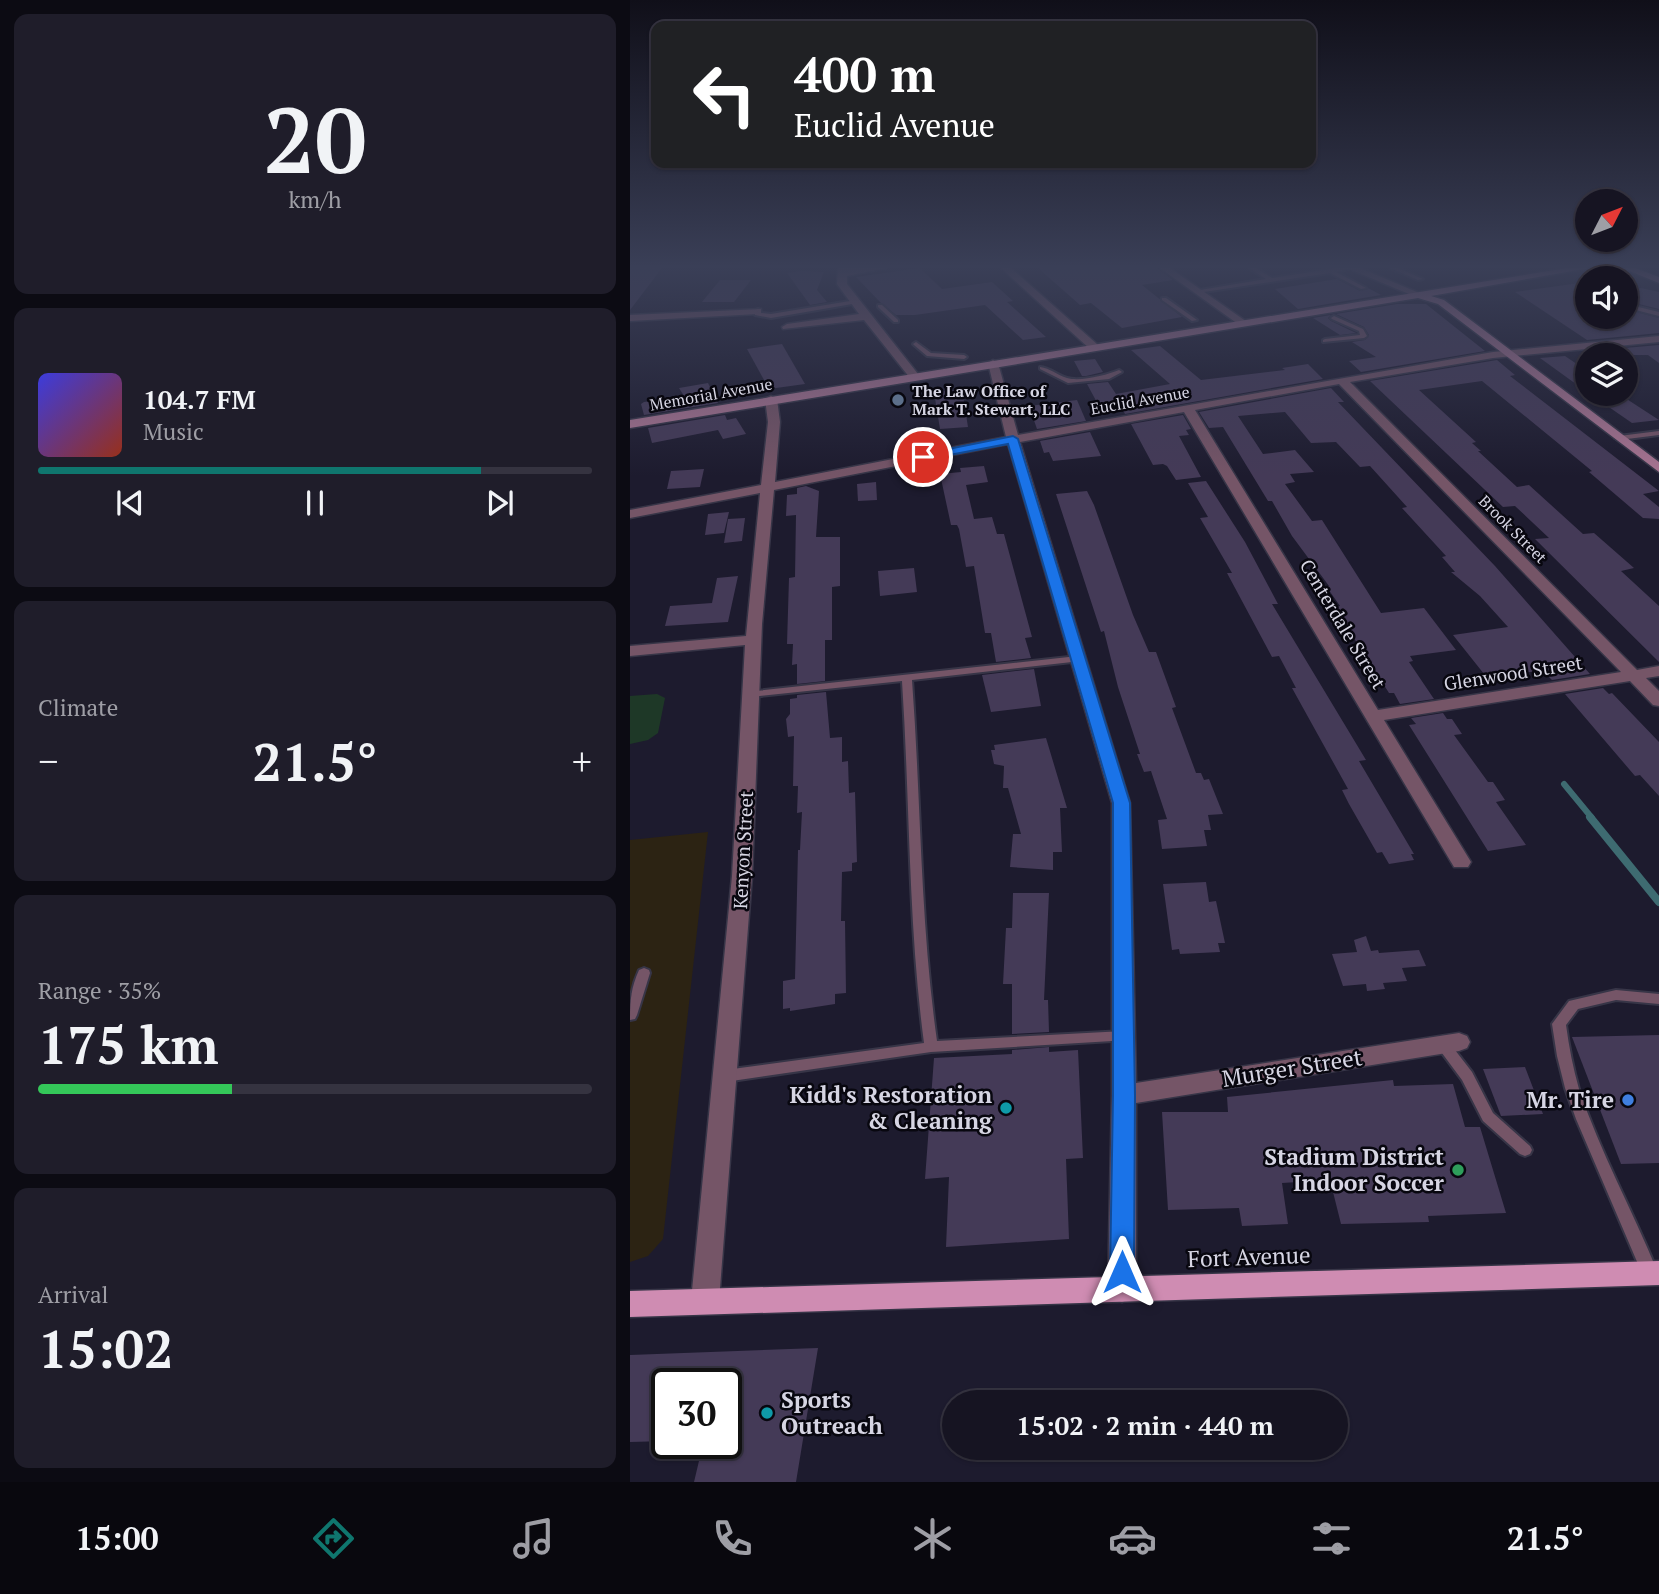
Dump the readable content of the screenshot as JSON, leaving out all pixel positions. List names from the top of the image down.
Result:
{
  "streets": {
    "main road": ["Memorial Avenue", "Fort Avenue"],
    "street": [
      "Euclid Avenue",
      "Brook Street",
      "Centerdale Street",
      "Glenwood Street",
      "Kenyon Street",
      "Murger Street"
    ]
  },
  "crossings": [
    ["Memorial Avenue", "Kenyon Street"],
    ["Euclid Avenue", "Brook Street"],
    ["Euclid Avenue", "Centerdale Street"],
    ["Euclid Avenue", "Kenyon Street"],
    ["Brook Street", "Glenwood Street"],
    ["Centerdale Street", "Glenwood Street"],
    ["Kenyon Street", "Fort Avenue"]
  ],
  "places": [
    "The Law Office of Mark T. Stewart, LLC",
    "Mr. Tire",
    "Kidd's Restoration & Cleaning",
    "Stadium District Indoor Soccer",
    "Sports Outreach"
  ],
  "north": "top right",
  "page": {
    "tile": [
      ["20", "km/h"],
      "Climate",
      ["Range · 35%", "175 km"],
      ["Arrival", "15:02"]
    ],
    "turn": ["400 m", "Euclid Avenue"],
    "song": ["104.7 FM", "Music"],
    "heat": ["−", "21.5°", "+"],
    "limit": "30",
    "trip": "15:02 · 2 min · 440 m",
    "tabs": ["15:00", "21.5°"]
  }
}
